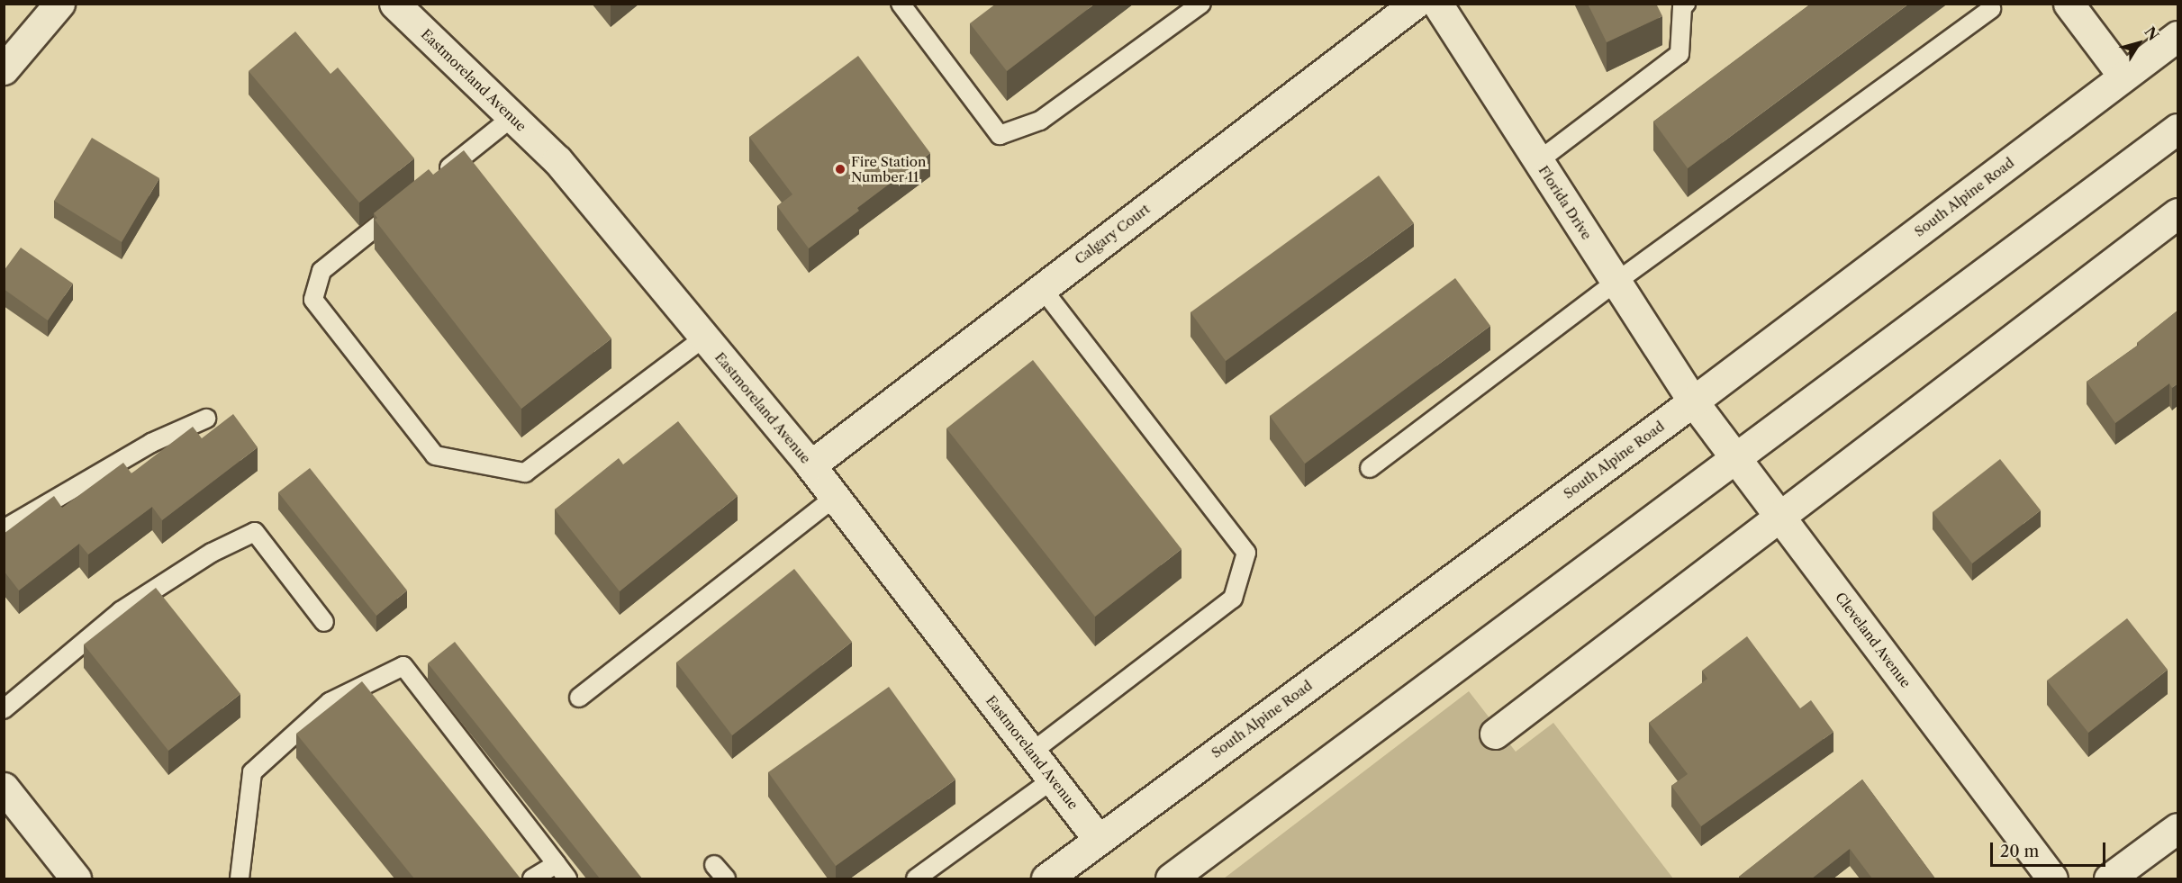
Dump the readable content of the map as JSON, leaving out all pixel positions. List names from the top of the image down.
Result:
{
  "streets": {
    "street": [
      "Eastmoreland Avenue",
      "South Alpine Road",
      "Florida Drive",
      "Calgary Court",
      "Cleveland Avenue"
    ]
  },
  "crossings": [
    ["Eastmoreland Avenue", "South Alpine Road"],
    ["Eastmoreland Avenue", "Calgary Court"],
    ["South Alpine Road", "Florida Drive"],
    ["South Alpine Road", "Cleveland Avenue"],
    ["Florida Drive", "Cleveland Avenue"]
  ],
  "places": ["Fire Station Number 11"],
  "scale_bar": "20 m",
  "north": "top right"
}
